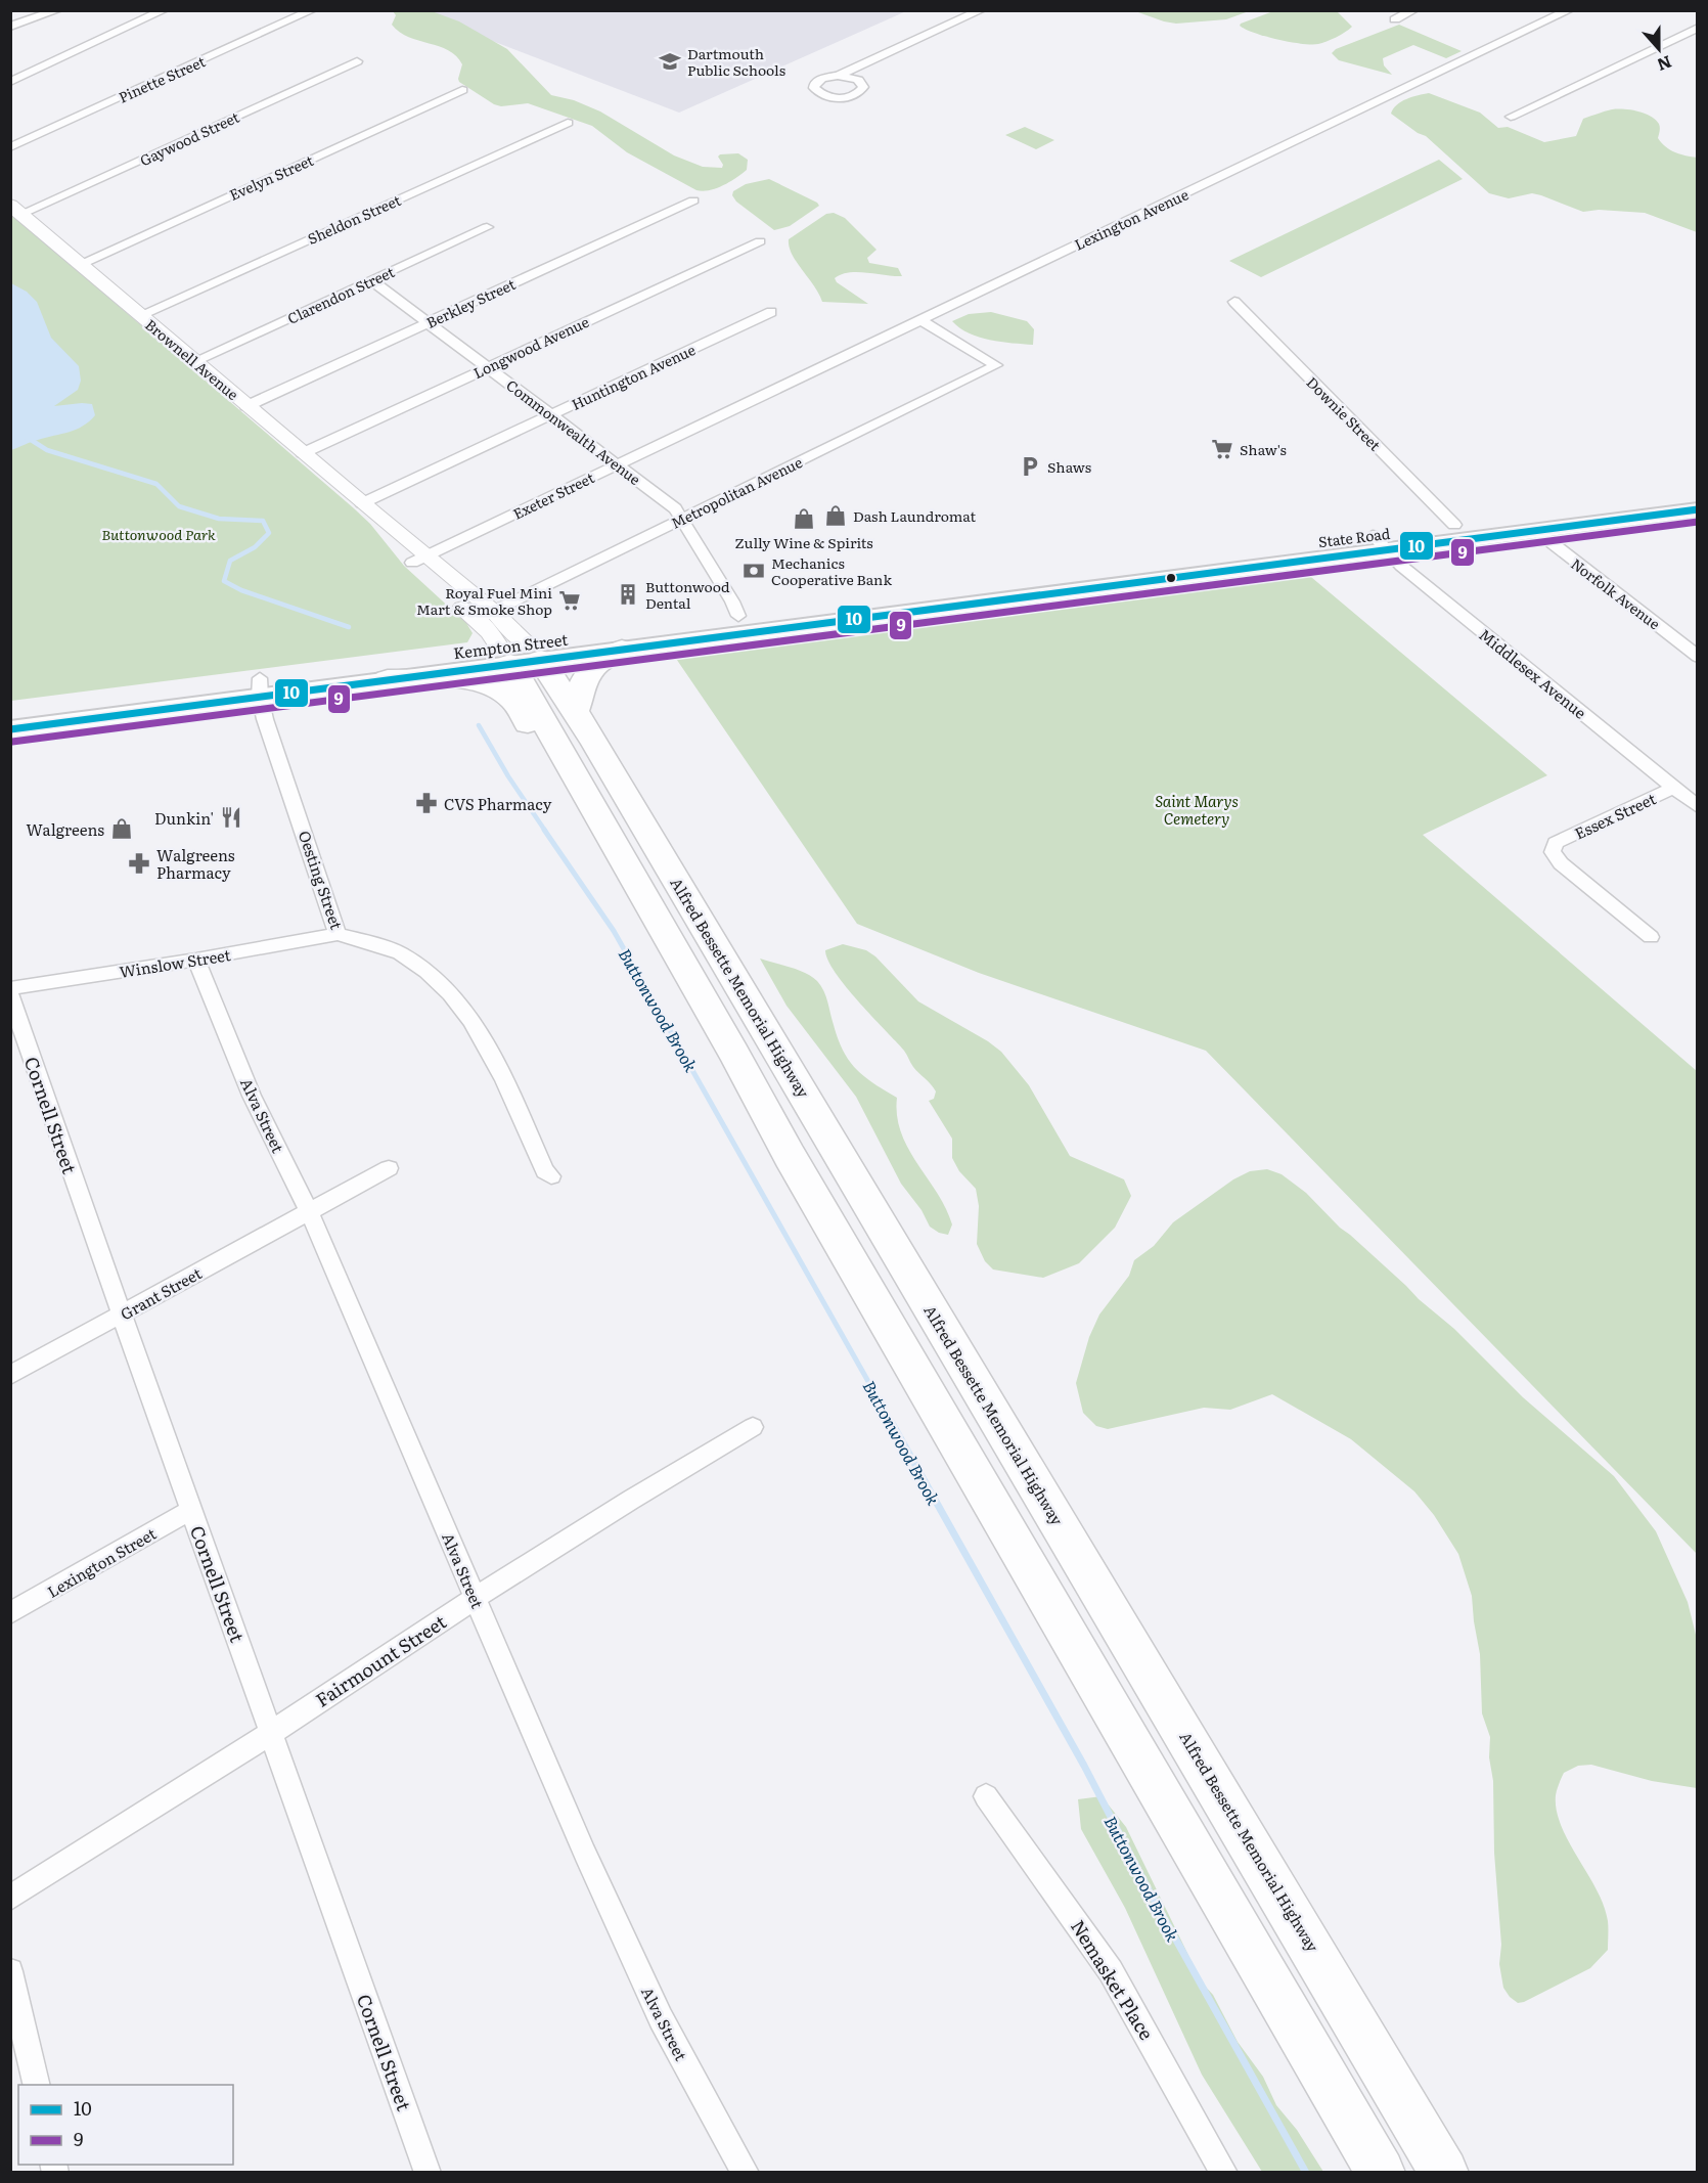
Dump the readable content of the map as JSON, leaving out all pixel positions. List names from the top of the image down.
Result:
{
  "streets": {
    "highway": ["Alfred Bessette Memorial Highway"],
    "main road": ["Brownell Avenue", "State Road", "Kempton Street"],
    "street": [
      "Pinette Street",
      "Gaywood Street",
      "Evelyn Street",
      "Sheldon Street",
      "Lexington Avenue",
      "Clarendon Street",
      "Berkley Street",
      "Longwood Avenue",
      "Huntington Avenue",
      "Downie Street",
      "Commonwealth Avenue",
      "Metropolitan Avenue",
      "Exeter Street",
      "Norfolk Avenue",
      "Middlesex Avenue",
      "Essex Street",
      "Oesting Street",
      "Winslow Street",
      "Cornell Street",
      "Alva Street",
      "Grant Street",
      "Lexington Street",
      "Fairmount Street",
      "Nemasket Place"
    ]
  },
  "crossings": [
    ["Gaywood Street", "Brownell Avenue"],
    ["Evelyn Street", "Brownell Avenue"],
    ["Sheldon Street", "Brownell Avenue"],
    ["Lexington Avenue", "Metropolitan Avenue"],
    ["Lexington Avenue", "Exeter Street"],
    ["Clarendon Street", "Brownell Avenue"],
    ["Clarendon Street", "Commonwealth Avenue"],
    ["Berkley Street", "Brownell Avenue"],
    ["Berkley Street", "Commonwealth Avenue"],
    ["Longwood Avenue", "Brownell Avenue"],
    ["Longwood Avenue", "Commonwealth Avenue"],
    ["Brownell Avenue", "Huntington Avenue"],
    ["Brownell Avenue", "Metropolitan Avenue"],
    ["Brownell Avenue", "Exeter Street"],
    ["Brownell Avenue", "Kempton Street"],
    ["Brownell Avenue", "Alfred Bessette Memorial Highway"],
    ["Huntington Avenue", "Commonwealth Avenue"],
    ["Downie Street", "State Road"],
    ["Commonwealth Avenue", "Metropolitan Avenue"],
    ["Commonwealth Avenue", "Exeter Street"],
    ["Commonwealth Avenue", "Kempton Street"],
    ["State Road", "Norfolk Avenue"],
    ["State Road", "Kempton Street"],
    ["State Road", "Middlesex Avenue"],
    ["Kempton Street", "Oesting Street"],
    ["Kempton Street", "Alfred Bessette Memorial Highway"],
    ["Middlesex Avenue", "Essex Street"],
    ["Oesting Street", "Winslow Street"],
    ["Winslow Street", "Alva Street"],
    ["Cornell Street", "Grant Street"],
    ["Cornell Street", "Lexington Street"],
    ["Cornell Street", "Fairmount Street"],
    ["Alva Street", "Grant Street"],
    ["Alva Street", "Fairmount Street"]
  ],
  "water": ["Buttonwood Brook"],
  "parks": ["Buttonwood Park", "Saint Marys Cemetery"],
  "places": {
    "school or university": ["Dartmouth Public Schools"],
    "supermarket": ["Shaw's", "Royal Fuel Mini Mart & Smoke Shop"],
    "parking": ["Shaws"],
    "shop": ["Dash Laundromat", "Zully Wine & Spirits", "Walgreens"],
    "bank": ["Mechanics Cooperative Bank"],
    "building": ["Buttonwood Dental"],
    "pharmacy": ["CVS Pharmacy", "Walgreens Pharmacy"],
    "restaurant": ["Dunkin'"]
  },
  "lines": ["transit line 10", "transit line 9"],
  "legend": ["10", "9"],
  "north": "bottom"
}
